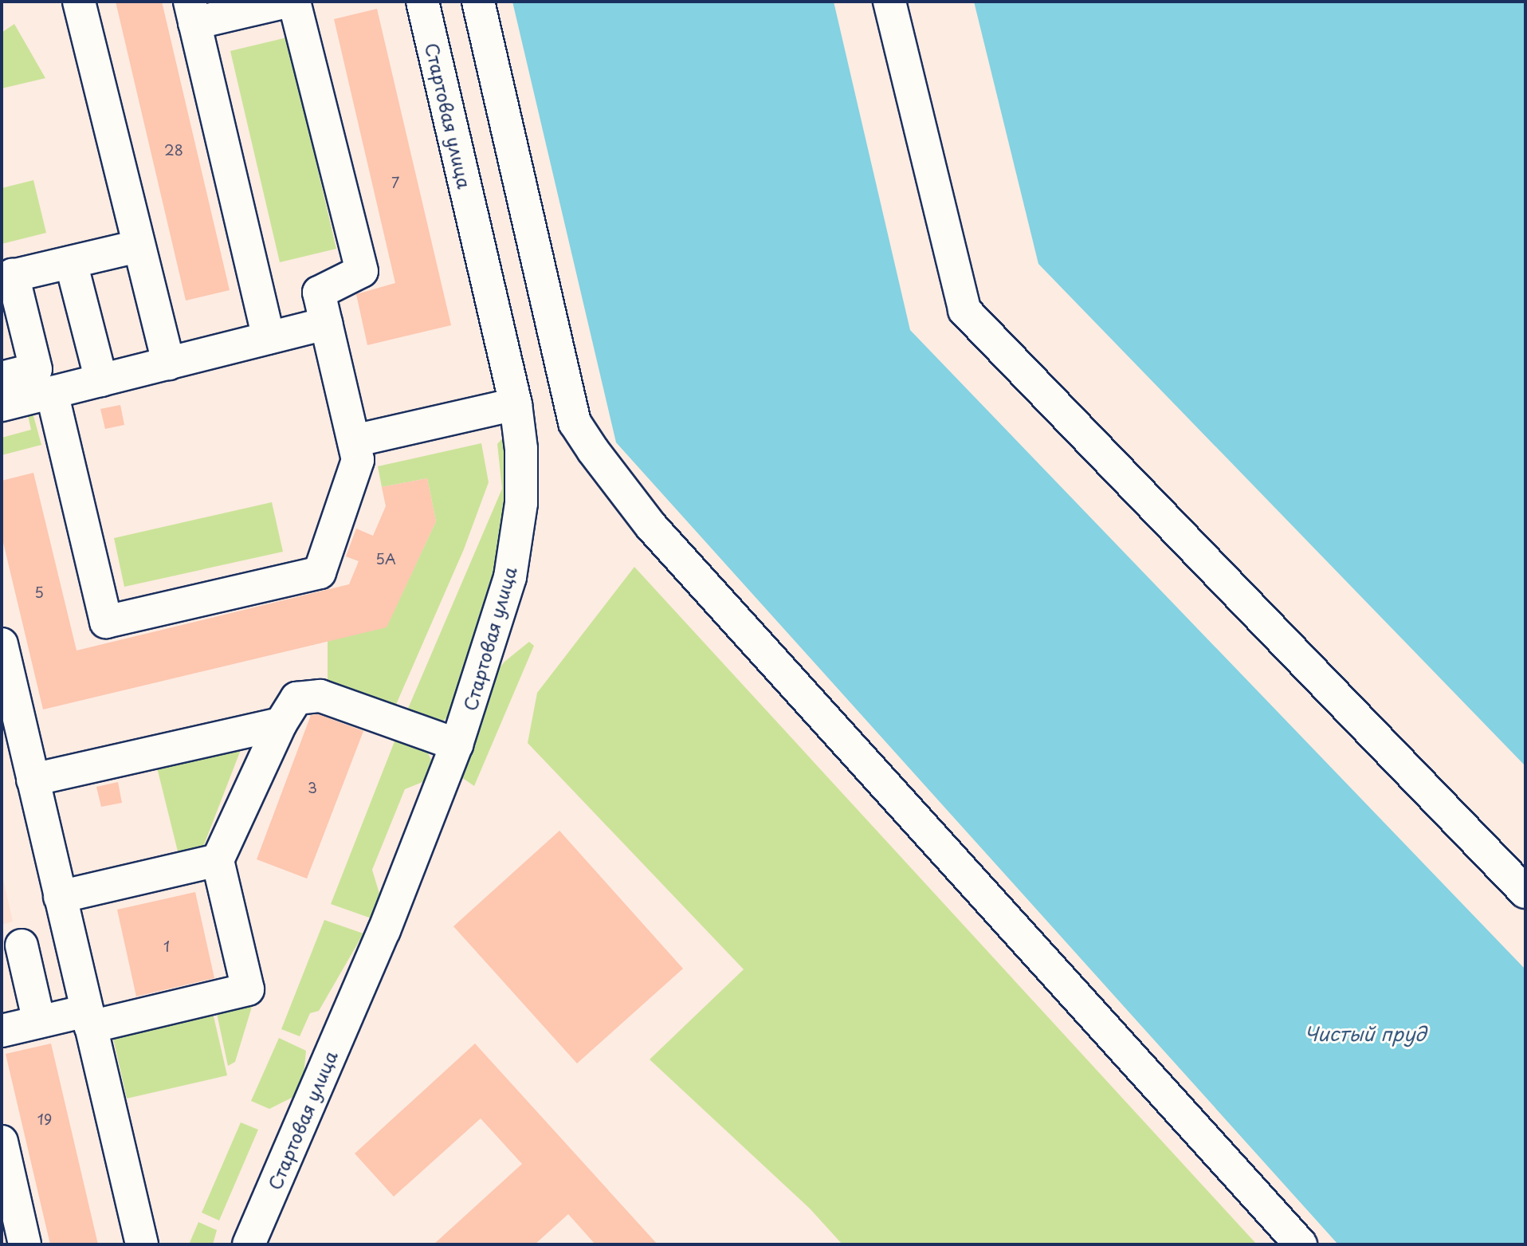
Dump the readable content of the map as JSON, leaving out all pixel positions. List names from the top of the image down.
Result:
{
  "streets": {
    "street": ["Стартовая улица"]
  },
  "water": ["Чистый пруд"],
  "house_numbers": [
    "28",
    "7",
    "5А",
    "5",
    "3",
    "1",
    "19"
  ]
}
